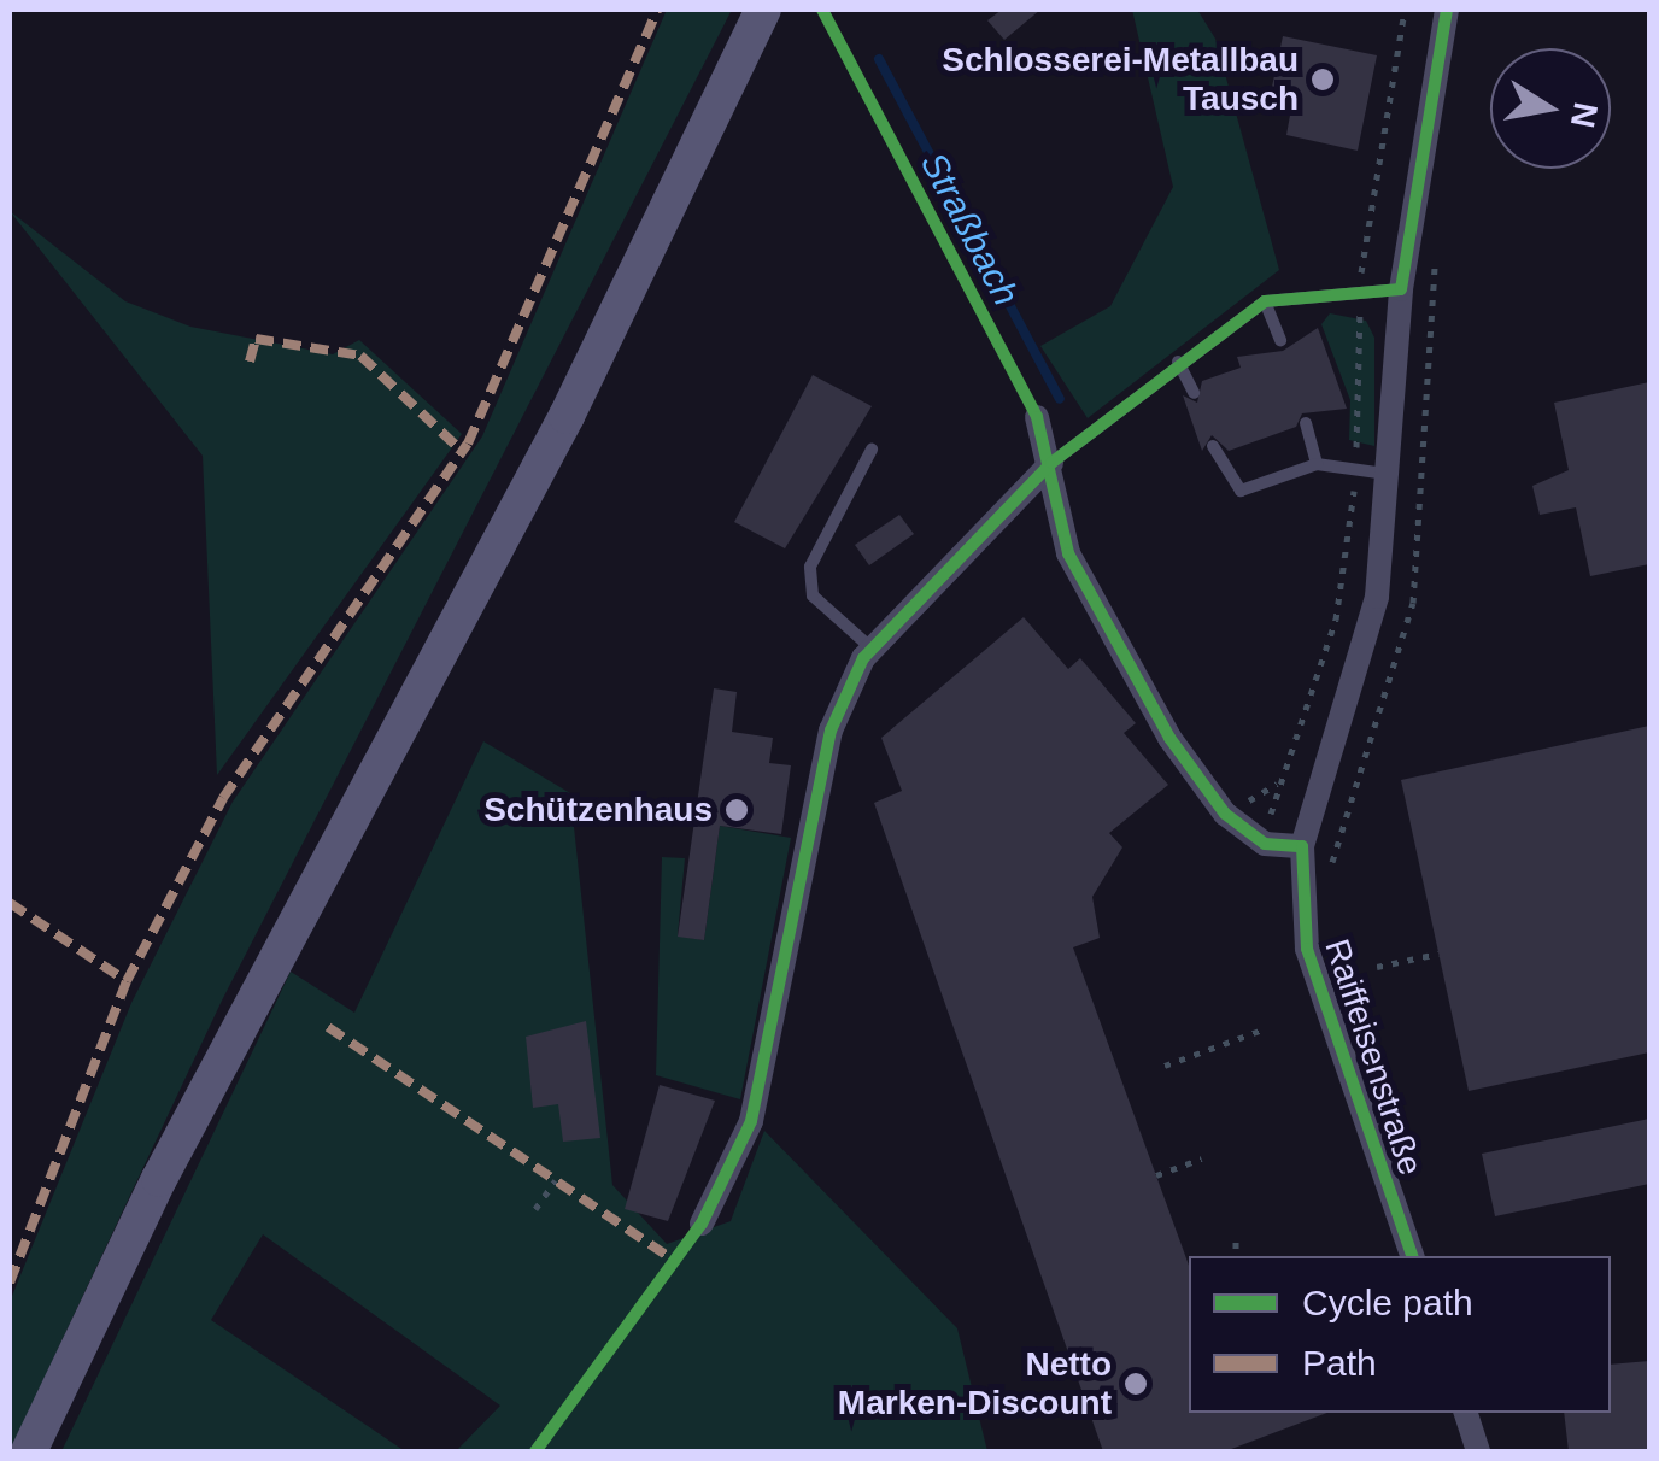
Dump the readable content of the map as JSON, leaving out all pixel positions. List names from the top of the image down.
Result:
{
  "streets": {
    "street": ["Raiffeisenstraße"]
  },
  "water": ["Straßbach"],
  "places": ["Schlosserei-Metallbau Tausch", "Schützenhaus", "Netto Marken-Discount"],
  "legend": ["Cycle path", "Path"],
  "north": "right"
}
